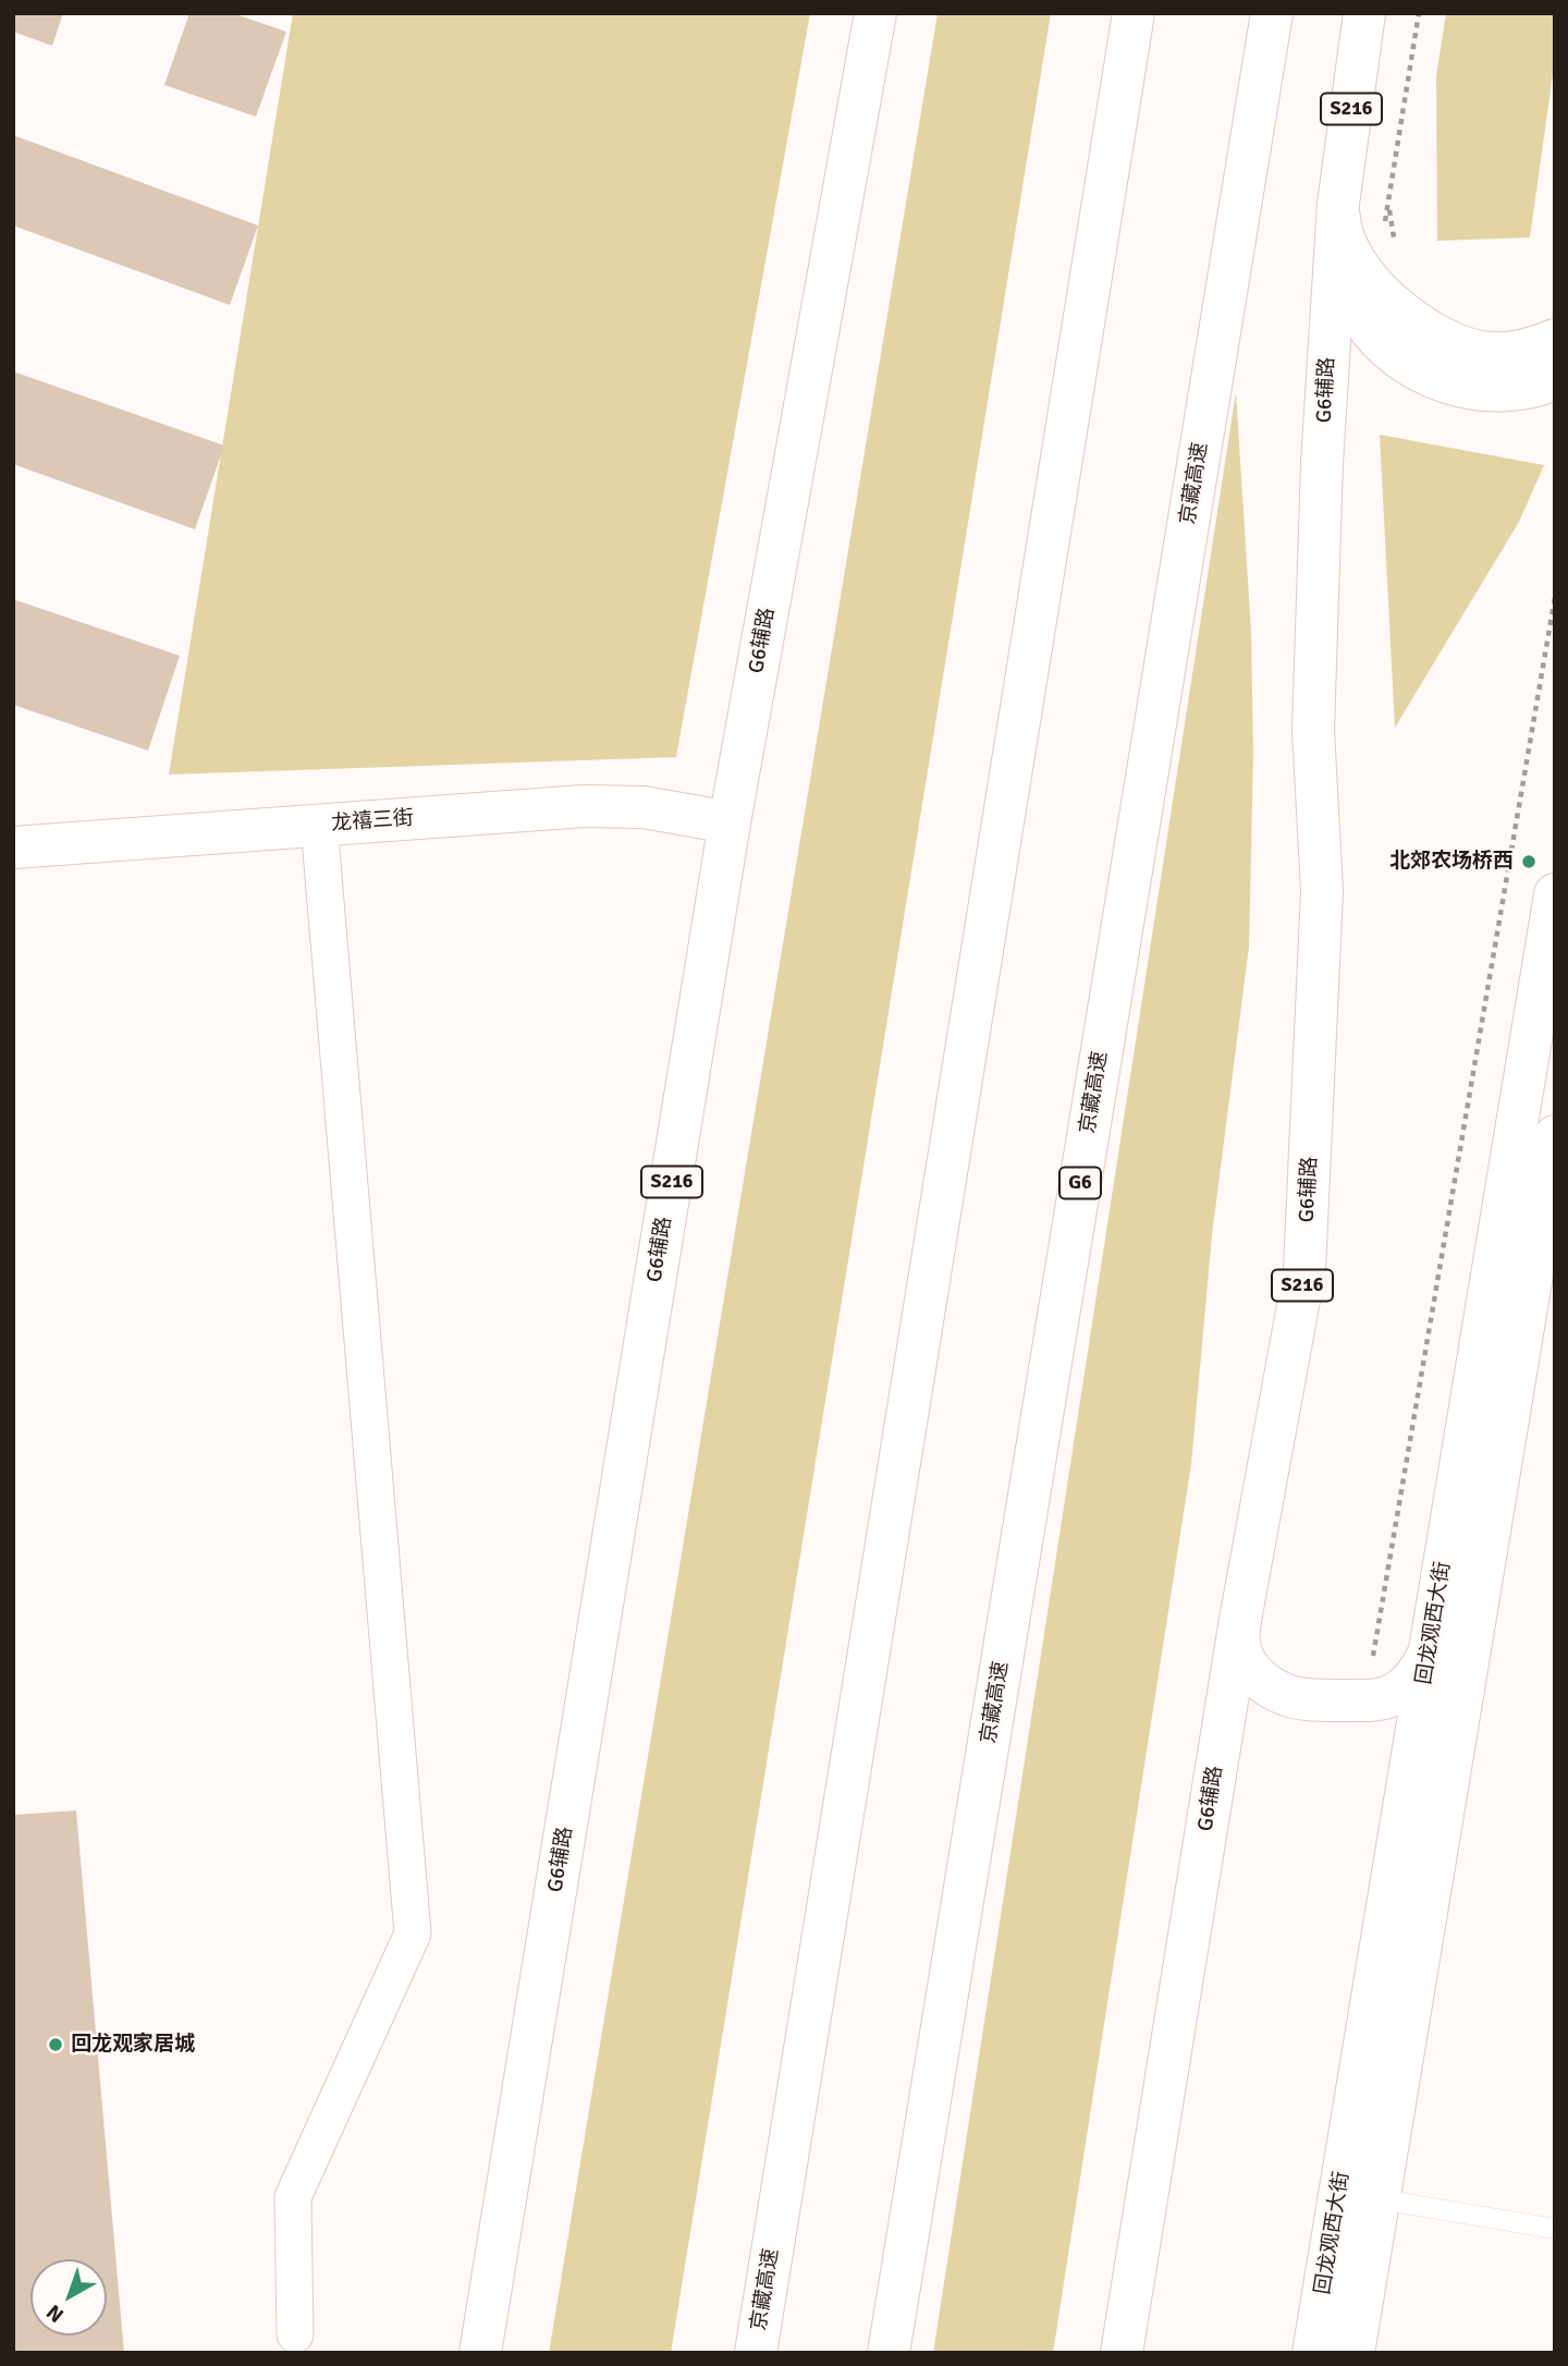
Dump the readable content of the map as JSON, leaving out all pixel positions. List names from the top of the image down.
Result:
{
  "streets": {
    "main road": [
      "S216",
      "G6辅路",
      "京藏高速",
      "龙禧三街",
      "G6",
      "回龙观西大街"
    ]
  },
  "crossings": [
    ["G6辅路", "龙禧三街"]
  ],
  "places": ["北郊农场桥西", "回龙观家居城"],
  "north": "bottom left"
}
